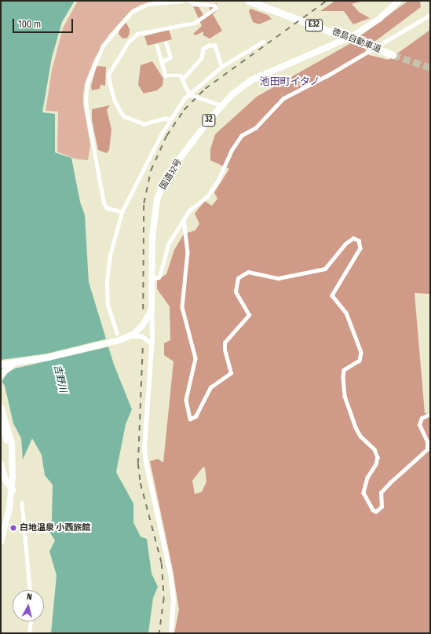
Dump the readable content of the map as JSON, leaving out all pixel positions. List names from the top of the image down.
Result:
{
  "streets": {
    "highway": [
      "E32",
      "徳島自動車道",
      "32",
      "国道32号"
    ]
  },
  "districts": ["池田町イタノ"],
  "water": ["吉野川"],
  "places": ["白地温泉 小西旅館"],
  "scale_bar": "100 m",
  "north": "top"
}
